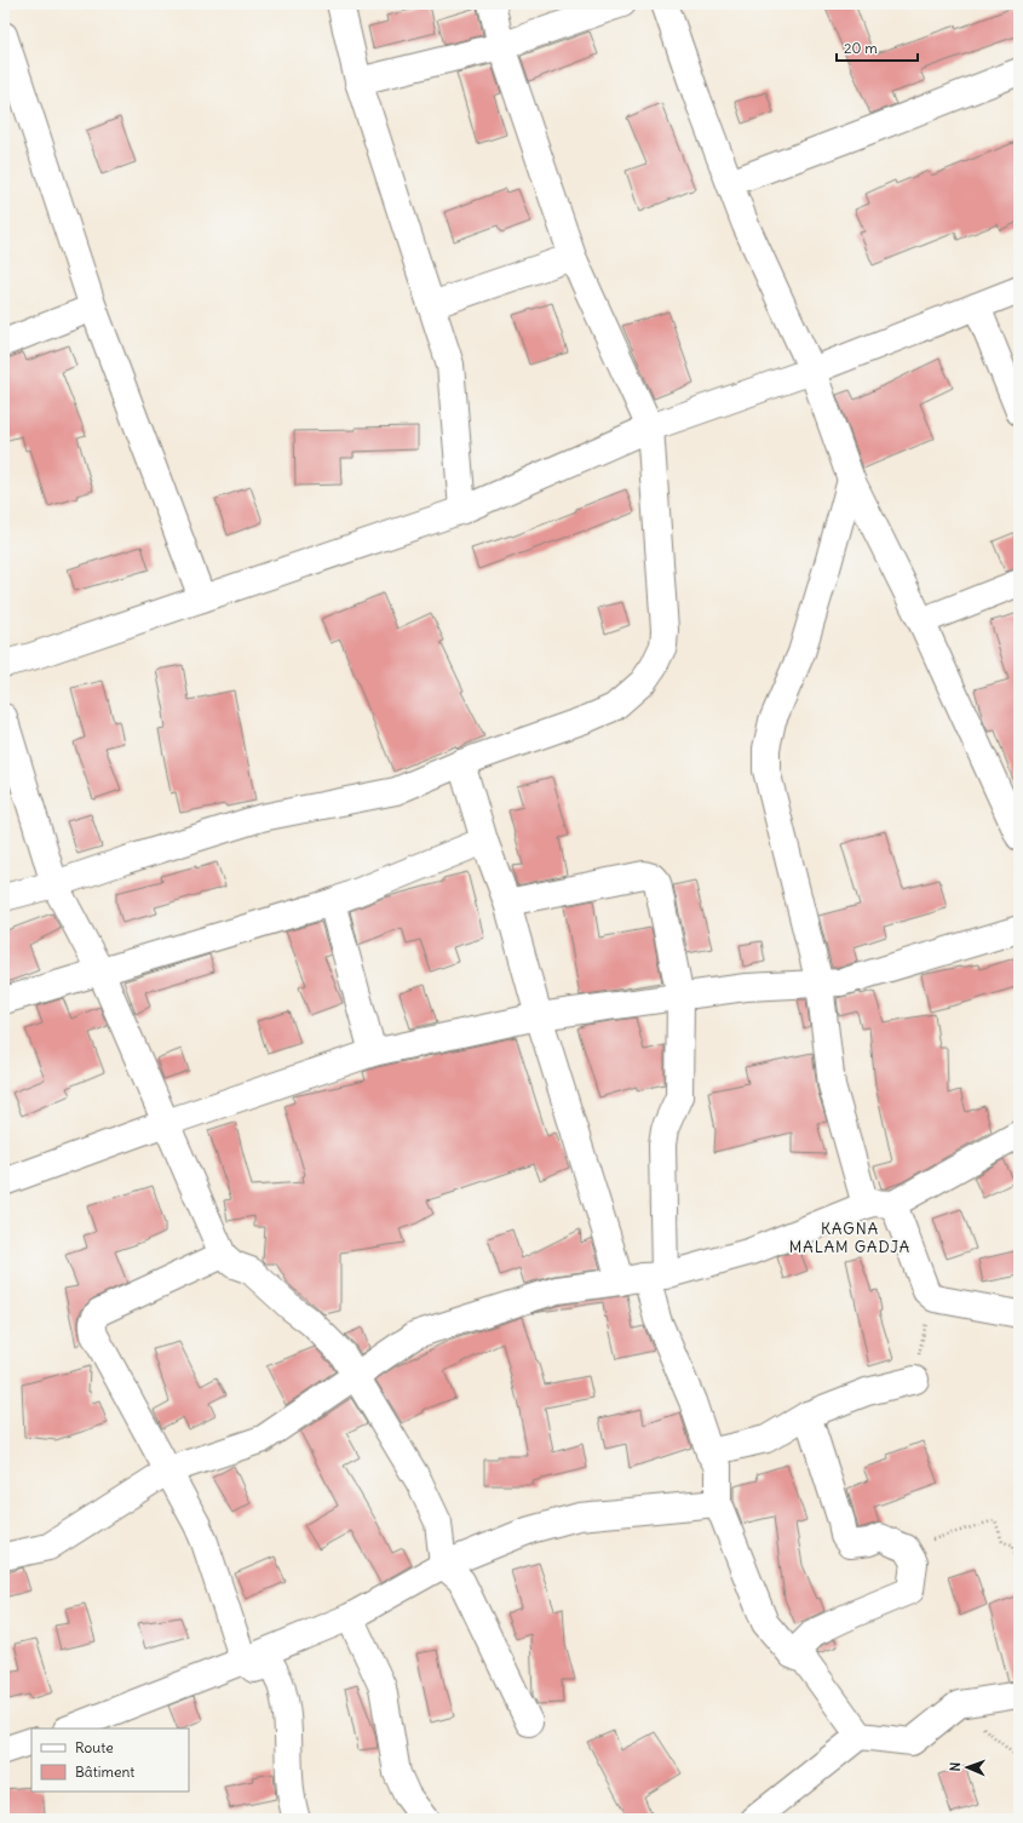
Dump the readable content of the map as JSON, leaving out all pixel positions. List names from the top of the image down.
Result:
{
  "districts": ["KAGNA MALAM GADJA"],
  "legend": ["Route", "Bâtiment"],
  "scale_bar": "20 m",
  "north": "left"
}
